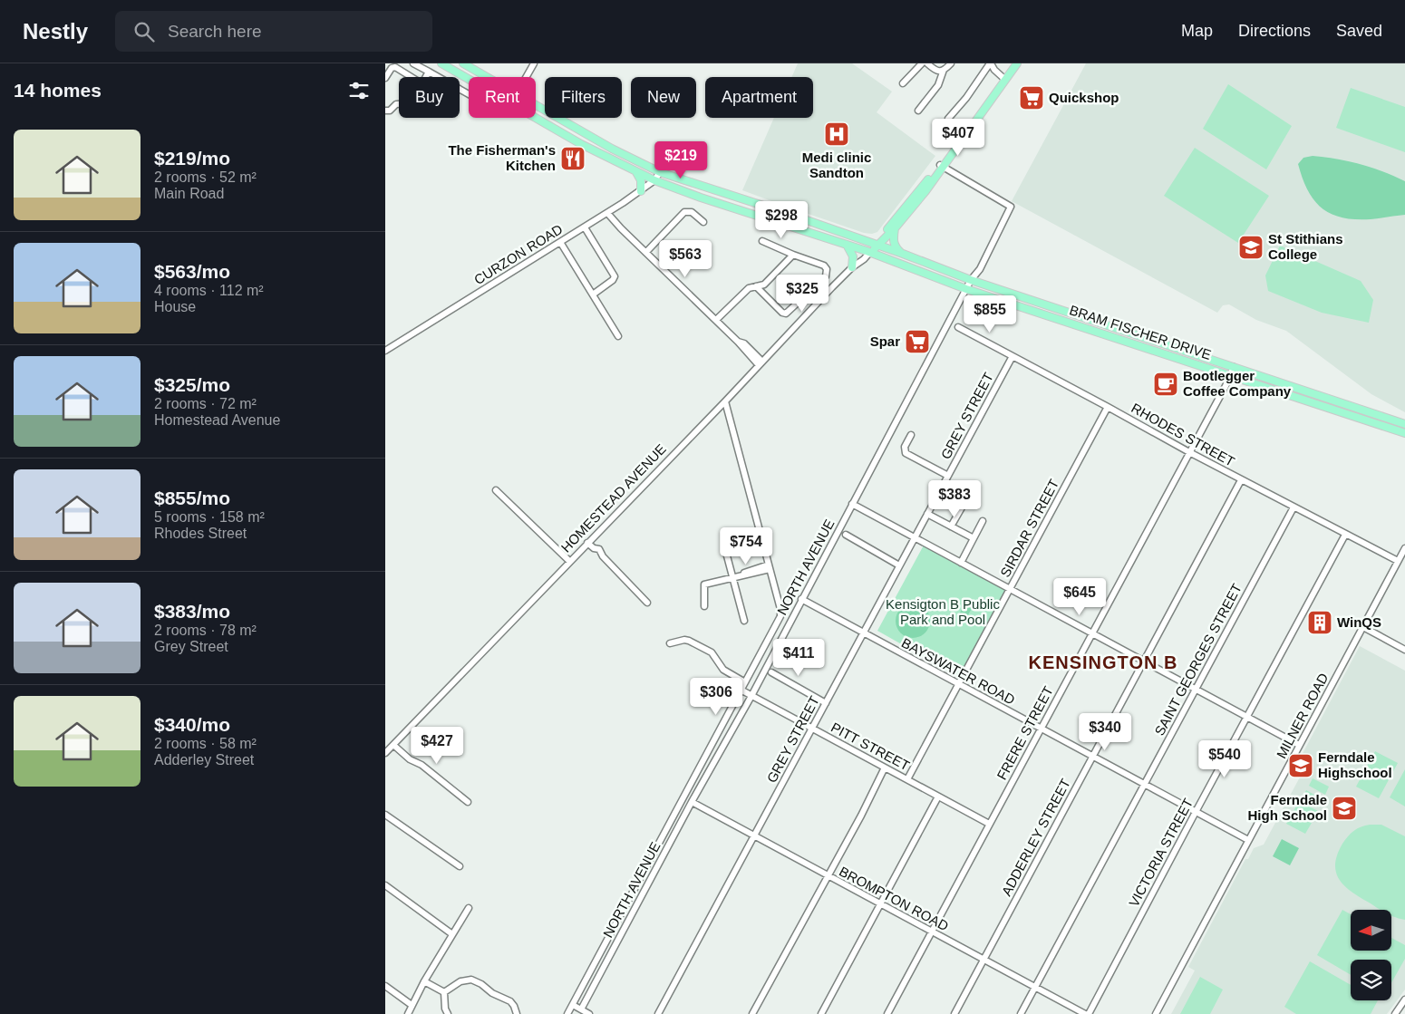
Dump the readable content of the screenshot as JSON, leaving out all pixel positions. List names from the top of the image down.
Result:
{
  "streets": {
    "main road": ["BRAM FISCHER DRIVE"],
    "street": [
      "CURZON ROAD",
      "GREY STREET",
      "RHODES STREET",
      "HOMESTEAD AVENUE",
      "SIRDAR STREET",
      "NORTH AVENUE",
      "SAINT GEORGES STREET",
      "BAYSWATER ROAD",
      "MILNER ROAD",
      "FRERE STREET",
      "PITT STREET",
      "ADDERLEY STREET",
      "VICTORIA STREET",
      "BROMPTON ROAD"
    ]
  },
  "crossings": [
    ["CURZON ROAD", "BRAM FISCHER DRIVE"],
    ["BRAM FISCHER DRIVE", "HOMESTEAD AVENUE"],
    ["BRAM FISCHER DRIVE", "NORTH AVENUE"],
    ["BRAM FISCHER DRIVE", "FRERE STREET"],
    ["GREY STREET", "RHODES STREET"],
    ["GREY STREET", "BAYSWATER ROAD"],
    ["GREY STREET", "PITT STREET"],
    ["GREY STREET", "BROMPTON ROAD"],
    ["RHODES STREET", "SIRDAR STREET"],
    ["RHODES STREET", "SAINT GEORGES STREET"],
    ["RHODES STREET", "MILNER ROAD"],
    ["RHODES STREET", "FRERE STREET"],
    ["RHODES STREET", "ADDERLEY STREET"],
    ["RHODES STREET", "VICTORIA STREET"],
    ["SIRDAR STREET", "BAYSWATER ROAD"],
    ["SIRDAR STREET", "PITT STREET"],
    ["NORTH AVENUE", "BAYSWATER ROAD"],
    ["NORTH AVENUE", "PITT STREET"],
    ["NORTH AVENUE", "BROMPTON ROAD"],
    ["SAINT GEORGES STREET", "BAYSWATER ROAD"],
    ["SAINT GEORGES STREET", "BROMPTON ROAD"],
    ["BAYSWATER ROAD", "MILNER ROAD"],
    ["BAYSWATER ROAD", "FRERE STREET"],
    ["BAYSWATER ROAD", "ADDERLEY STREET"],
    ["BAYSWATER ROAD", "VICTORIA STREET"],
    ["FRERE STREET", "PITT STREET"],
    ["FRERE STREET", "BROMPTON ROAD"],
    ["ADDERLEY STREET", "BROMPTON ROAD"],
    ["VICTORIA STREET", "BROMPTON ROAD"]
  ],
  "districts": ["KENSINGTON B"],
  "parks": ["Kensigton B Public Park and Pool"],
  "places": {
    "supermarket": ["Quickshop", "Spar"],
    "hospital": ["Medi clinic Sandton"],
    "restaurant": ["The Fisherman's Kitchen"],
    "school or university": ["St Stithians College", "Ferndale Highschool", "Ferndale High School"],
    "cafe": ["Bootlegger Coffee Company"],
    "building": ["WinQS"]
  },
  "north": "left",
  "page": {
    "header": "Nestly",
    "search": "Search here",
    "nav": ["Map", "Directions", "Saved"],
    "heading": "14 homes",
    "chip": [
      "Buy",
      "Rent",
      "Filters",
      "New",
      "Apartment"
    ],
    "list": [
      {
        "name": "$219/mo",
        "note": "2 rooms · 52 m² · Main Road"
      },
      {
        "name": "$563/mo",
        "note": "4 rooms · 112 m² · House"
      },
      {
        "name": "$325/mo",
        "note": "2 rooms · 72 m² · Homestead Avenue"
      },
      {
        "name": "$855/mo",
        "note": "5 rooms · 158 m² · Rhodes Street"
      },
      {
        "name": "$383/mo",
        "note": "2 rooms · 78 m² · Grey Street"
      },
      {
        "name": "$340/mo",
        "note": "2 rooms · 58 m² · Adderley Street"
      }
    ],
    "price": [
      "$407",
      "$219",
      "$298",
      "$563",
      "$325",
      "$855",
      "$383",
      "$754",
      "$645",
      "$411",
      "$306",
      "$340",
      "$427",
      "$540"
    ]
  }
}
